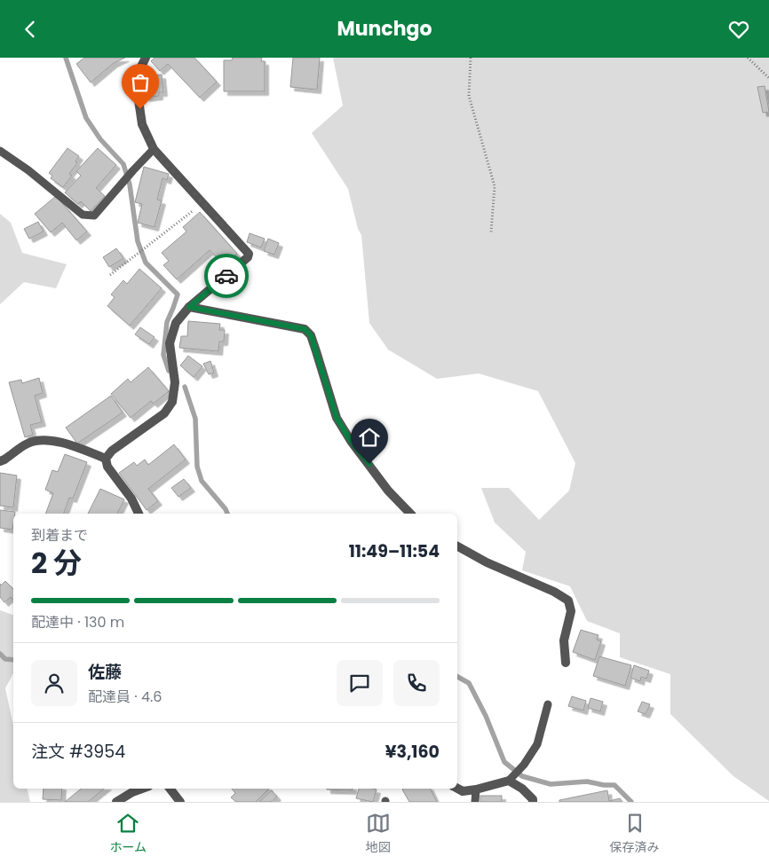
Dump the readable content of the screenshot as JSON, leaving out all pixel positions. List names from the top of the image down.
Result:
{
  "page": {
    "header": "Munchgo",
    "heading": ["2 分", "到着まで", "11:49–11:54"],
    "panel": [
      "佐藤",
      "配達員 · 4.6",
      "注文 #3954",
      "¥3,160"
    ],
    "bar": "配達中 · 130 m",
    "tabs": ["ホーム", "地図", "保存済み"]
  }
}
